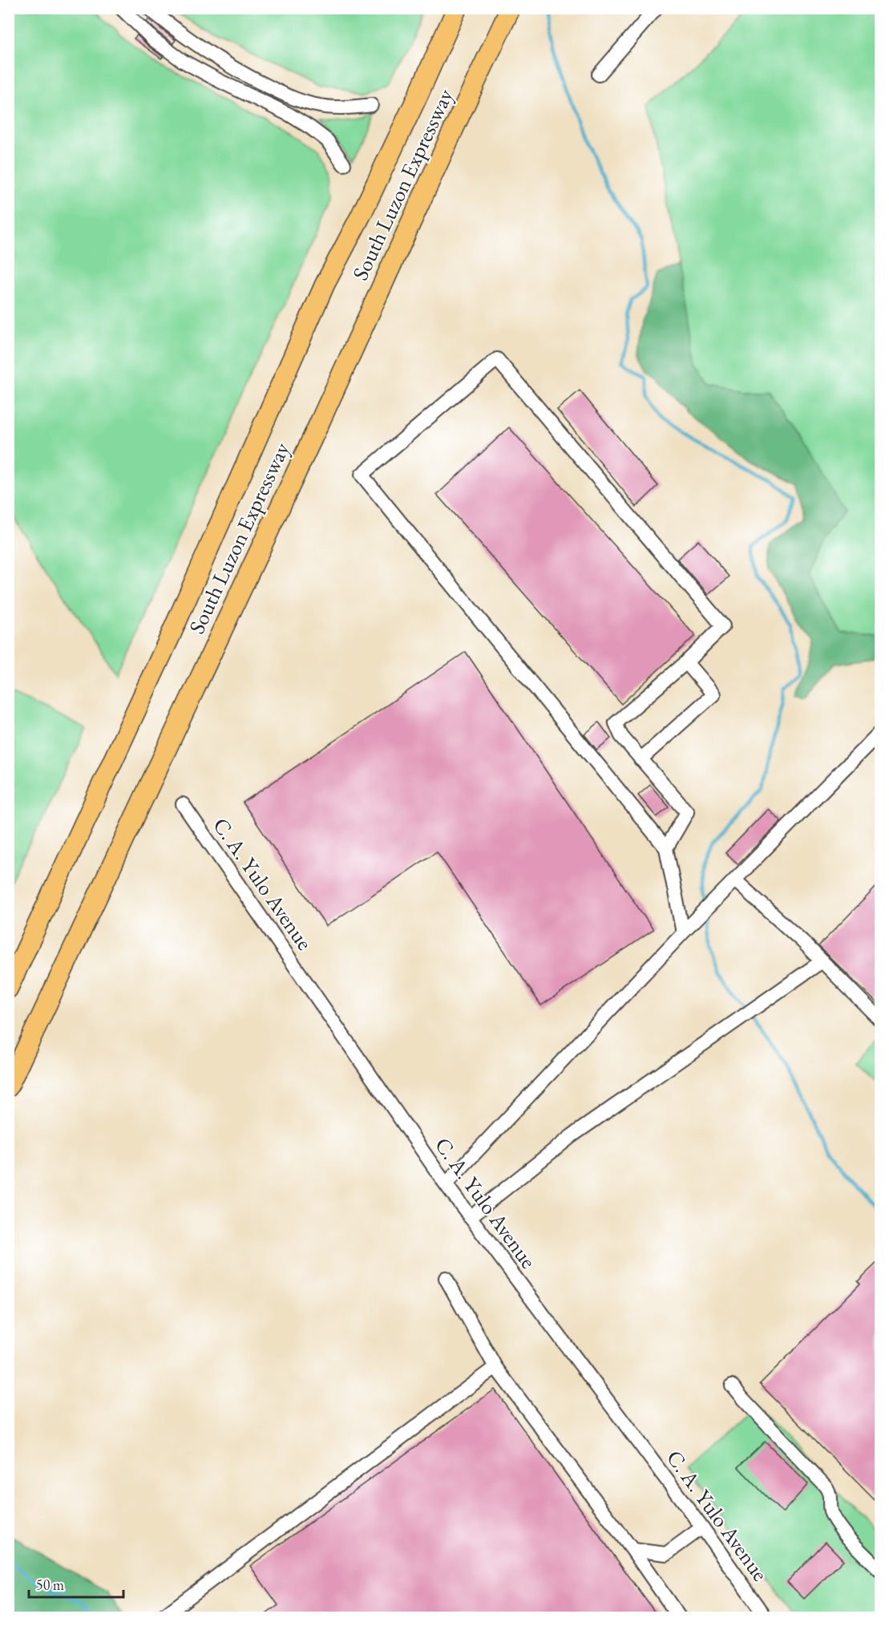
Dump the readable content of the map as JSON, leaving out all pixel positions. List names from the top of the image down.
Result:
{
  "streets": {
    "highway": ["South Luzon Expressway"],
    "street": ["C. A. Yulo Avenue"]
  },
  "scale_bar": "50 m"
}
